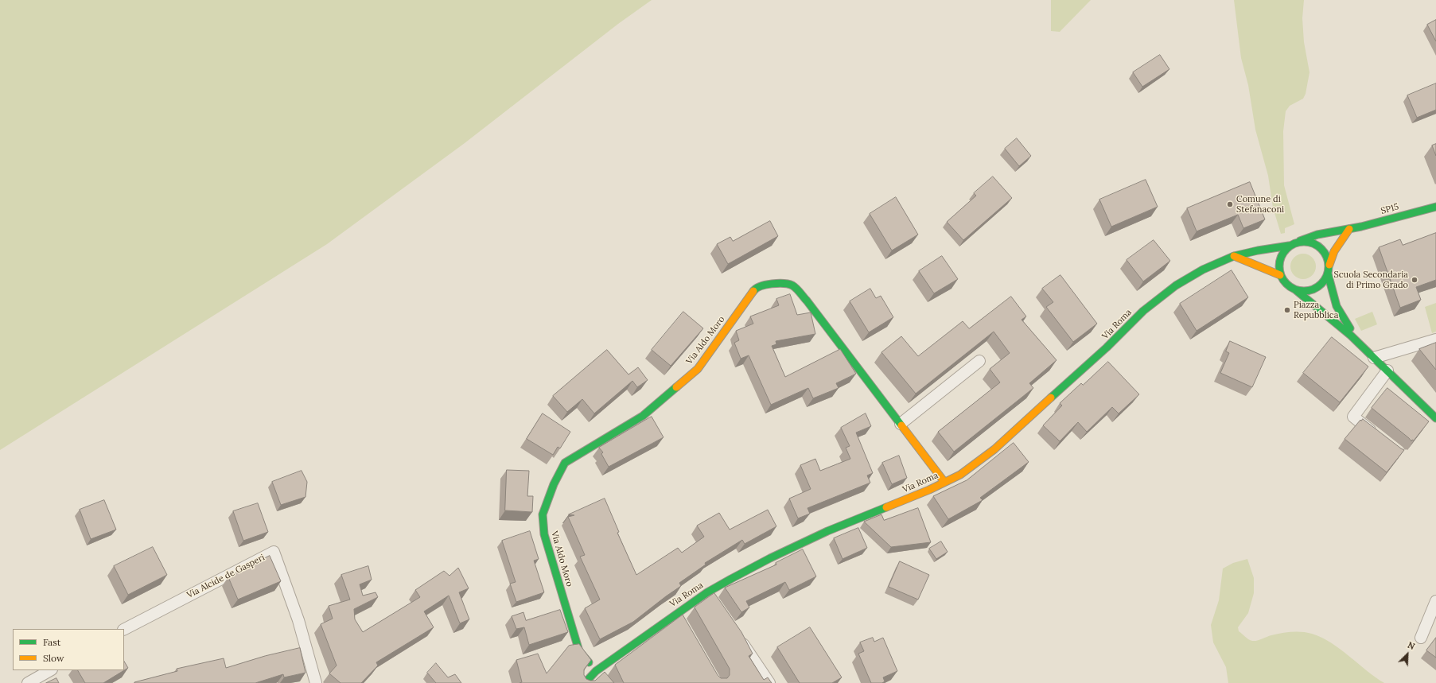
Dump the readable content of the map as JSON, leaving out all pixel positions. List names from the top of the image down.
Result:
{
  "streets": {
    "street": [
      "SP15",
      "Via Roma",
      "Via Aldo Moro",
      "Via Alcide de Gasperi"
    ]
  },
  "crossings": [
    ["SP15", "Via Roma"],
    ["Via Roma", "Via Aldo Moro"]
  ],
  "places": ["Comune di Stefanaconi", "Scuola Secondaria di Primo Grado", "Piazza Repubblica"],
  "legend": ["Fast", "Slow"],
  "north": "top right"
}
